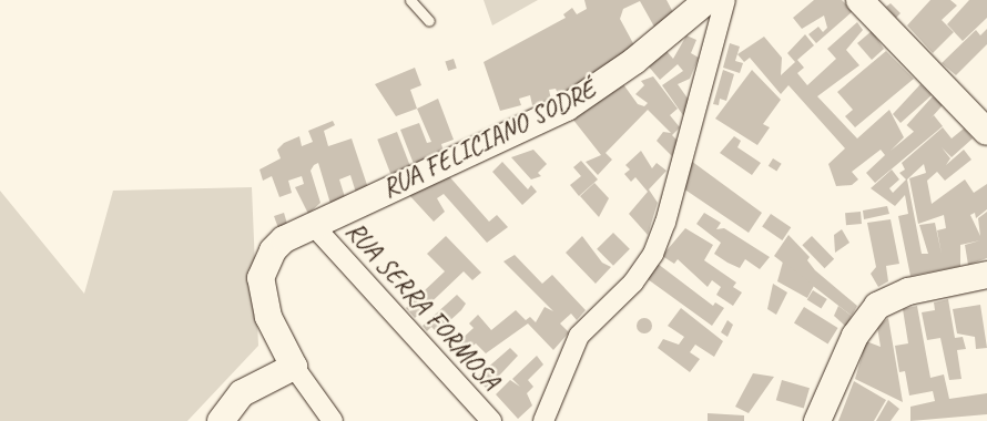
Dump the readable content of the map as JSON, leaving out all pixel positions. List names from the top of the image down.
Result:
{
  "streets": {
    "street": ["RUA FELICIANO SODRÉ", "RUA SERRA FORMOSA"]
  },
  "crossings": [
    ["RUA FELICIANO SODRÉ", "RUA SERRA FORMOSA"]
  ]
}
